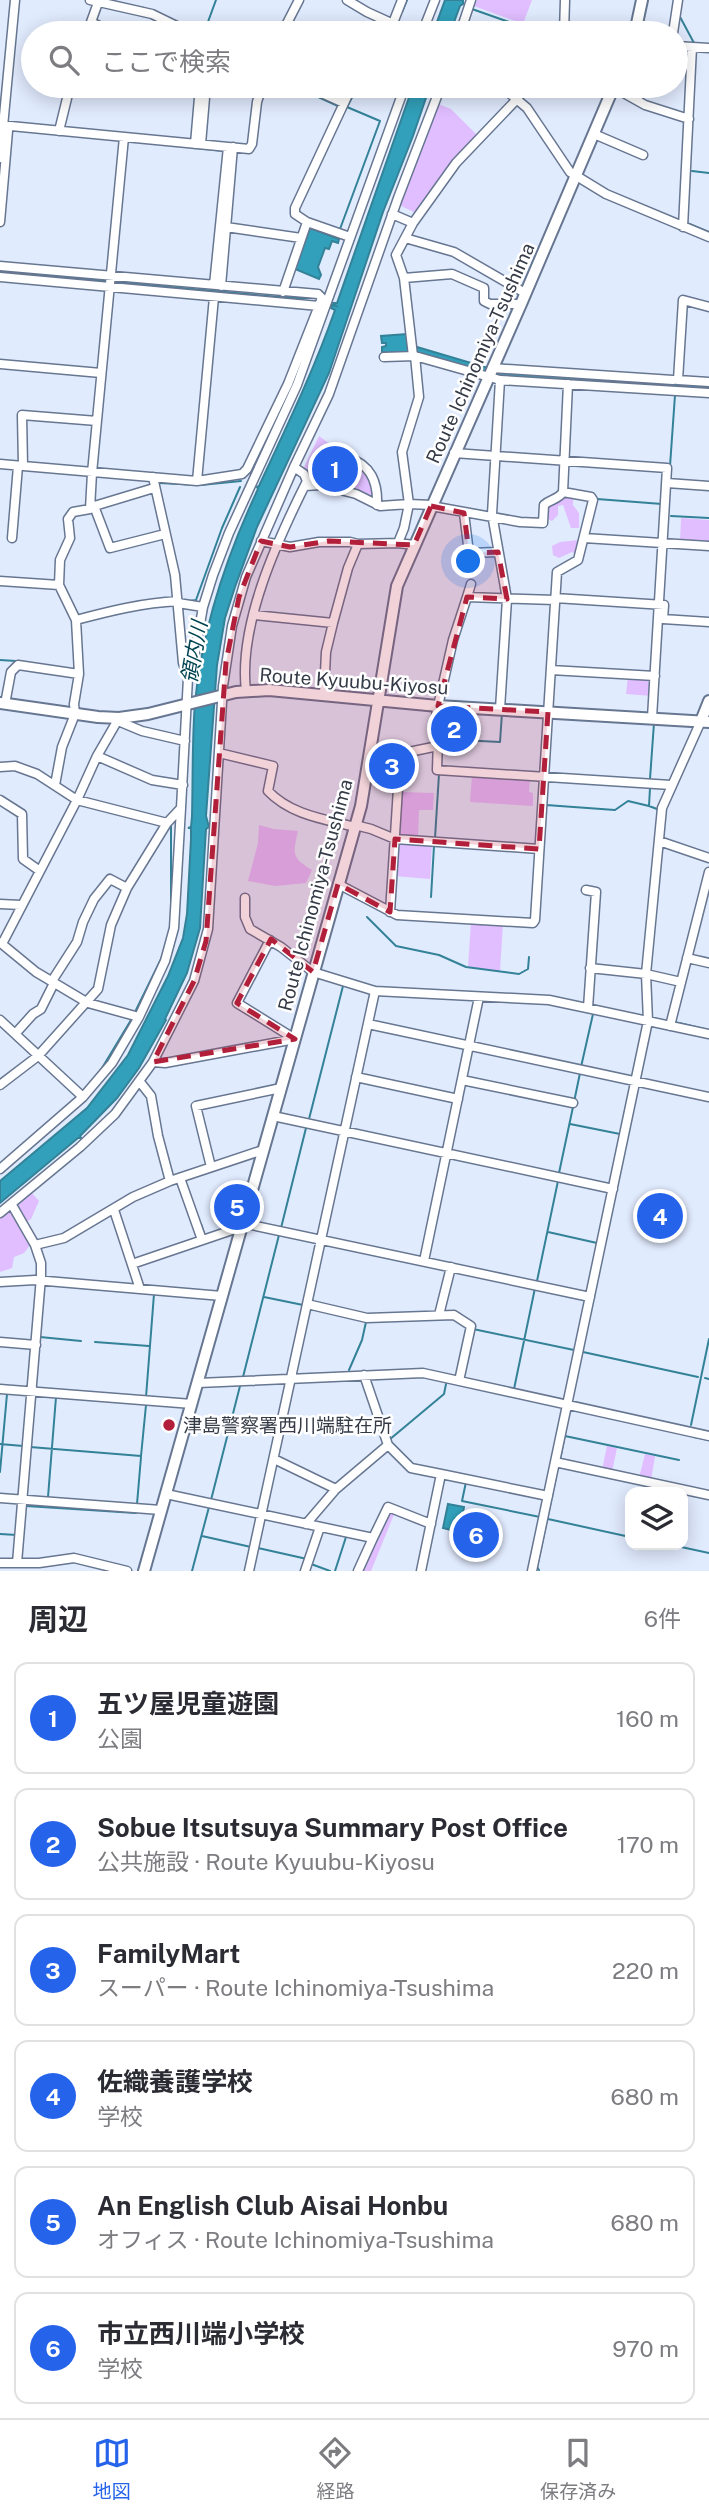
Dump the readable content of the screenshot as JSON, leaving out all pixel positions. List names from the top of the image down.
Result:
{
  "streets": {
    "main road": ["Route Ichinomiya-Tsushima", "Route Kyuubu-Kiyosu"]
  },
  "crossings": [
    ["Route Ichinomiya-Tsushima", "Route Kyuubu-Kiyosu"]
  ],
  "water": ["領内川"],
  "places": ["津島警察署西川端駐在所"],
  "page": {
    "search": "ここで検索",
    "pins": [
      "1",
      "2",
      "3",
      "5",
      "4",
      "6"
    ],
    "heading": ["周辺", "6件"],
    "list": [
      {
        "mark": "1",
        "name": "五ツ屋児童遊園",
        "note": "公園",
        "value": "160 m"
      },
      {
        "mark": "2",
        "name": "Sobue Itsutsuya Summary Post Office",
        "note": "公共施設 · Route Kyuubu-Kiyosu",
        "value": "170 m"
      },
      {
        "mark": "3",
        "name": "FamilyMart",
        "note": "スーパー · Route Ichinomiya-Tsushima",
        "value": "220 m"
      },
      {
        "mark": "4",
        "name": "佐織養護学校",
        "note": "学校",
        "value": "680 m"
      },
      {
        "mark": "5",
        "name": "An English Club Aisai Honbu",
        "note": "オフィス · Route Ichinomiya-Tsushima",
        "value": "680 m"
      },
      {
        "mark": "6",
        "name": "市立西川端小学校",
        "note": "学校",
        "value": "970 m"
      }
    ],
    "nav": ["地図", "経路", "保存済み"]
  }
}
